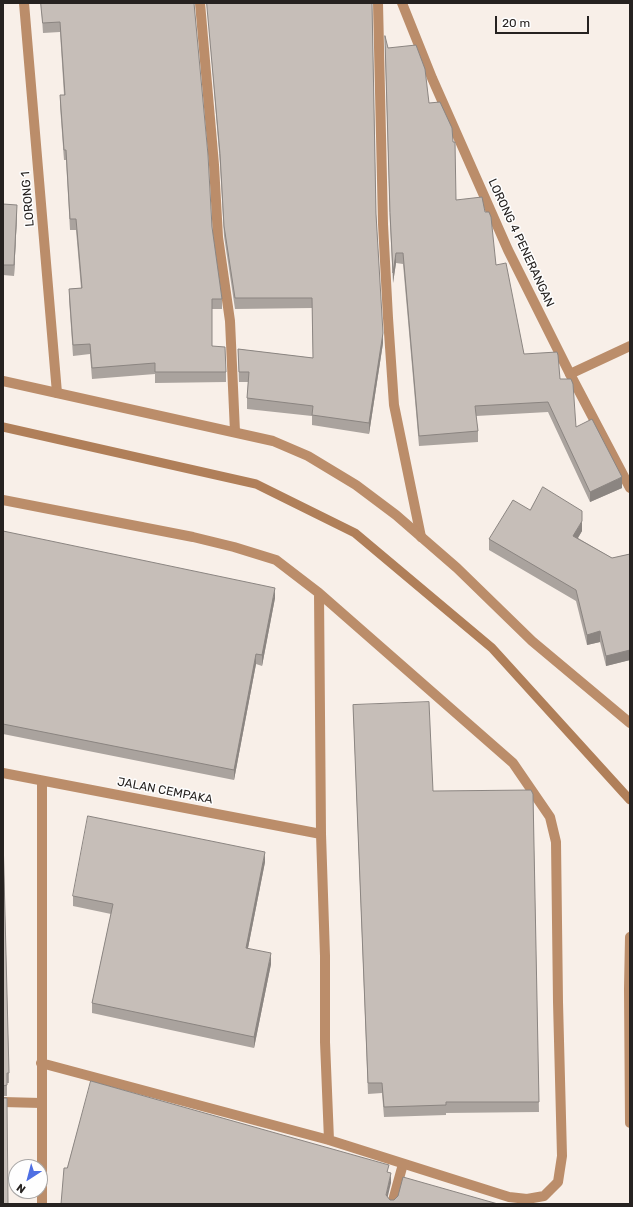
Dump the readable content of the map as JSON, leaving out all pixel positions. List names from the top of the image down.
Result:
{
  "streets": {
    "street": ["LORONG 1", "LORONG 4 PENERANGAN", "JALAN CEMPAKA"]
  },
  "scale_bar": "20 m",
  "north": "bottom left"
}
